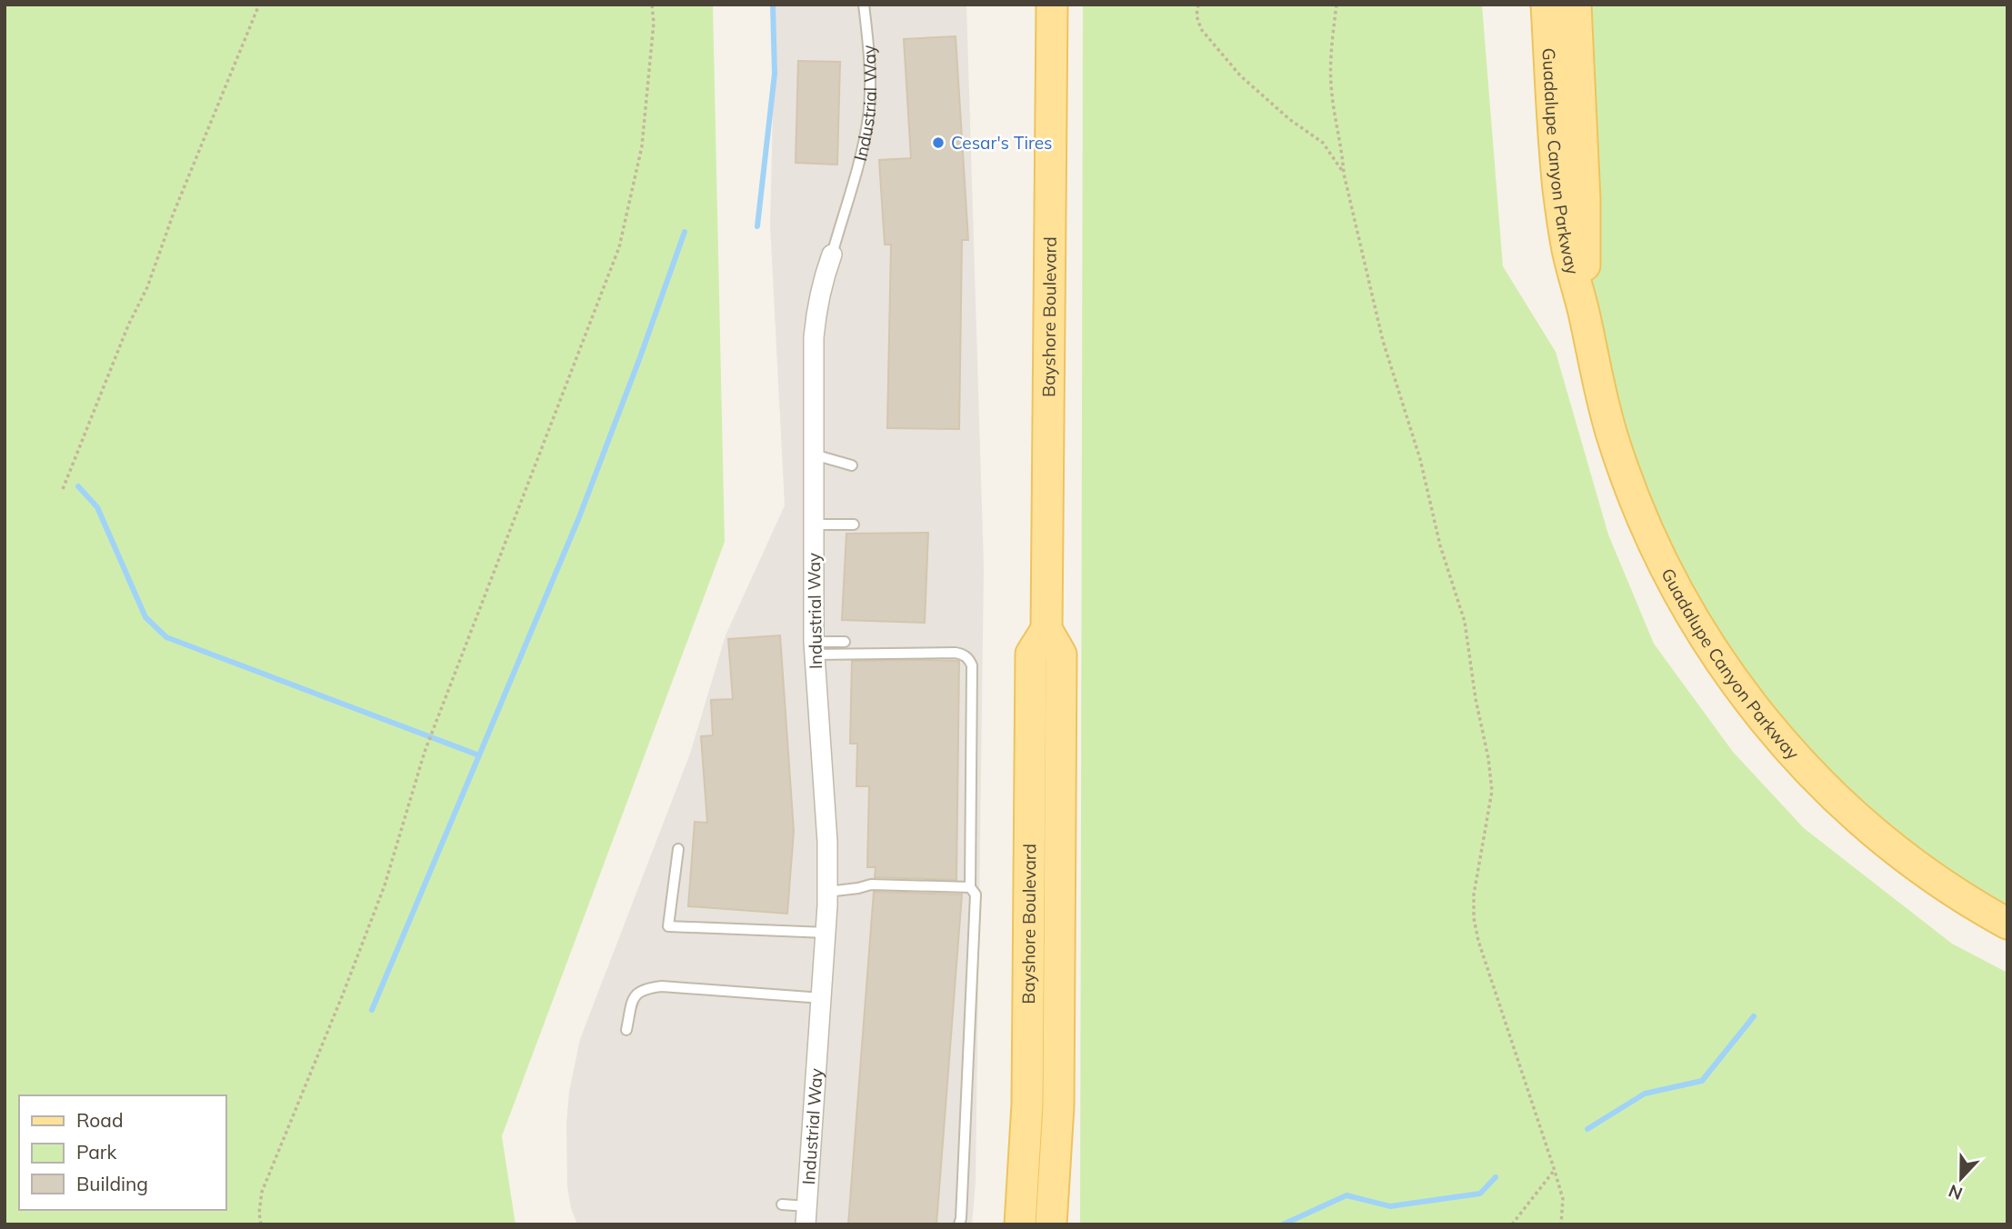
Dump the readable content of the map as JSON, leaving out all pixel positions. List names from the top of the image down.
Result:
{
  "streets": {
    "main road": ["Guadalupe Canyon Parkway", "Bayshore Boulevard"],
    "street": ["Industrial Way"]
  },
  "places": ["Cesar's Tires"],
  "legend": ["Road", "Park", "Building"],
  "north": "bottom"
}
